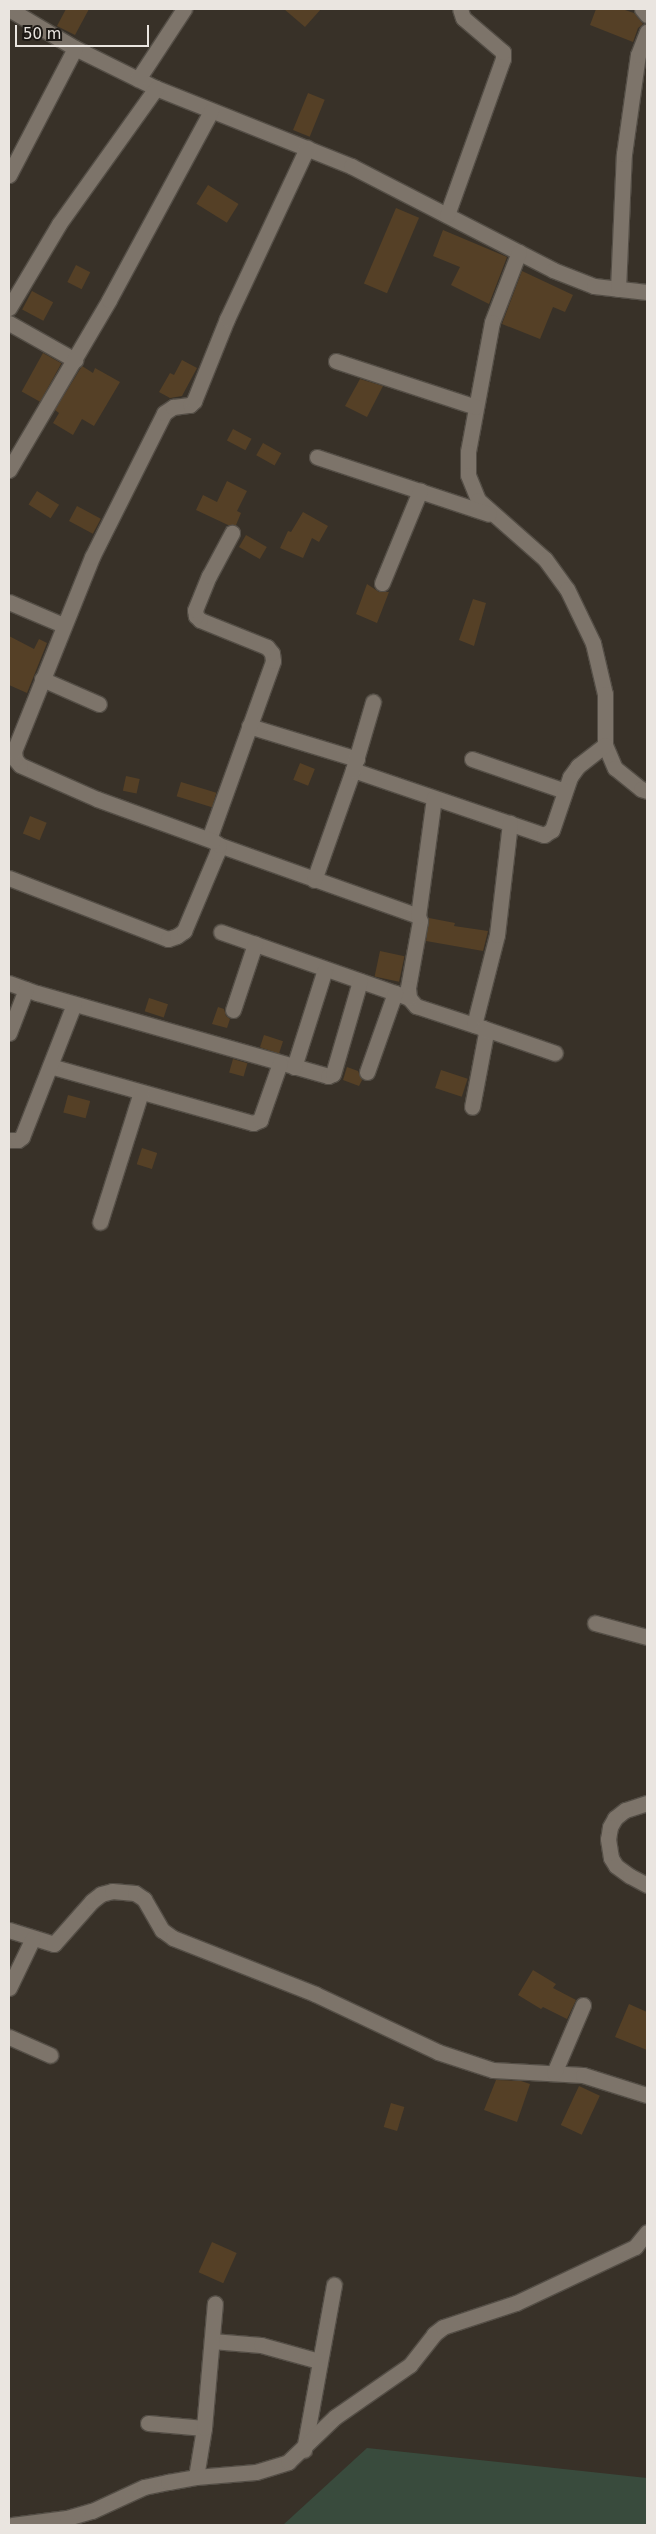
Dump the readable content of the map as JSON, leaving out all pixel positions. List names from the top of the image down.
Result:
{
  "scale_bar": "50 m"
}
